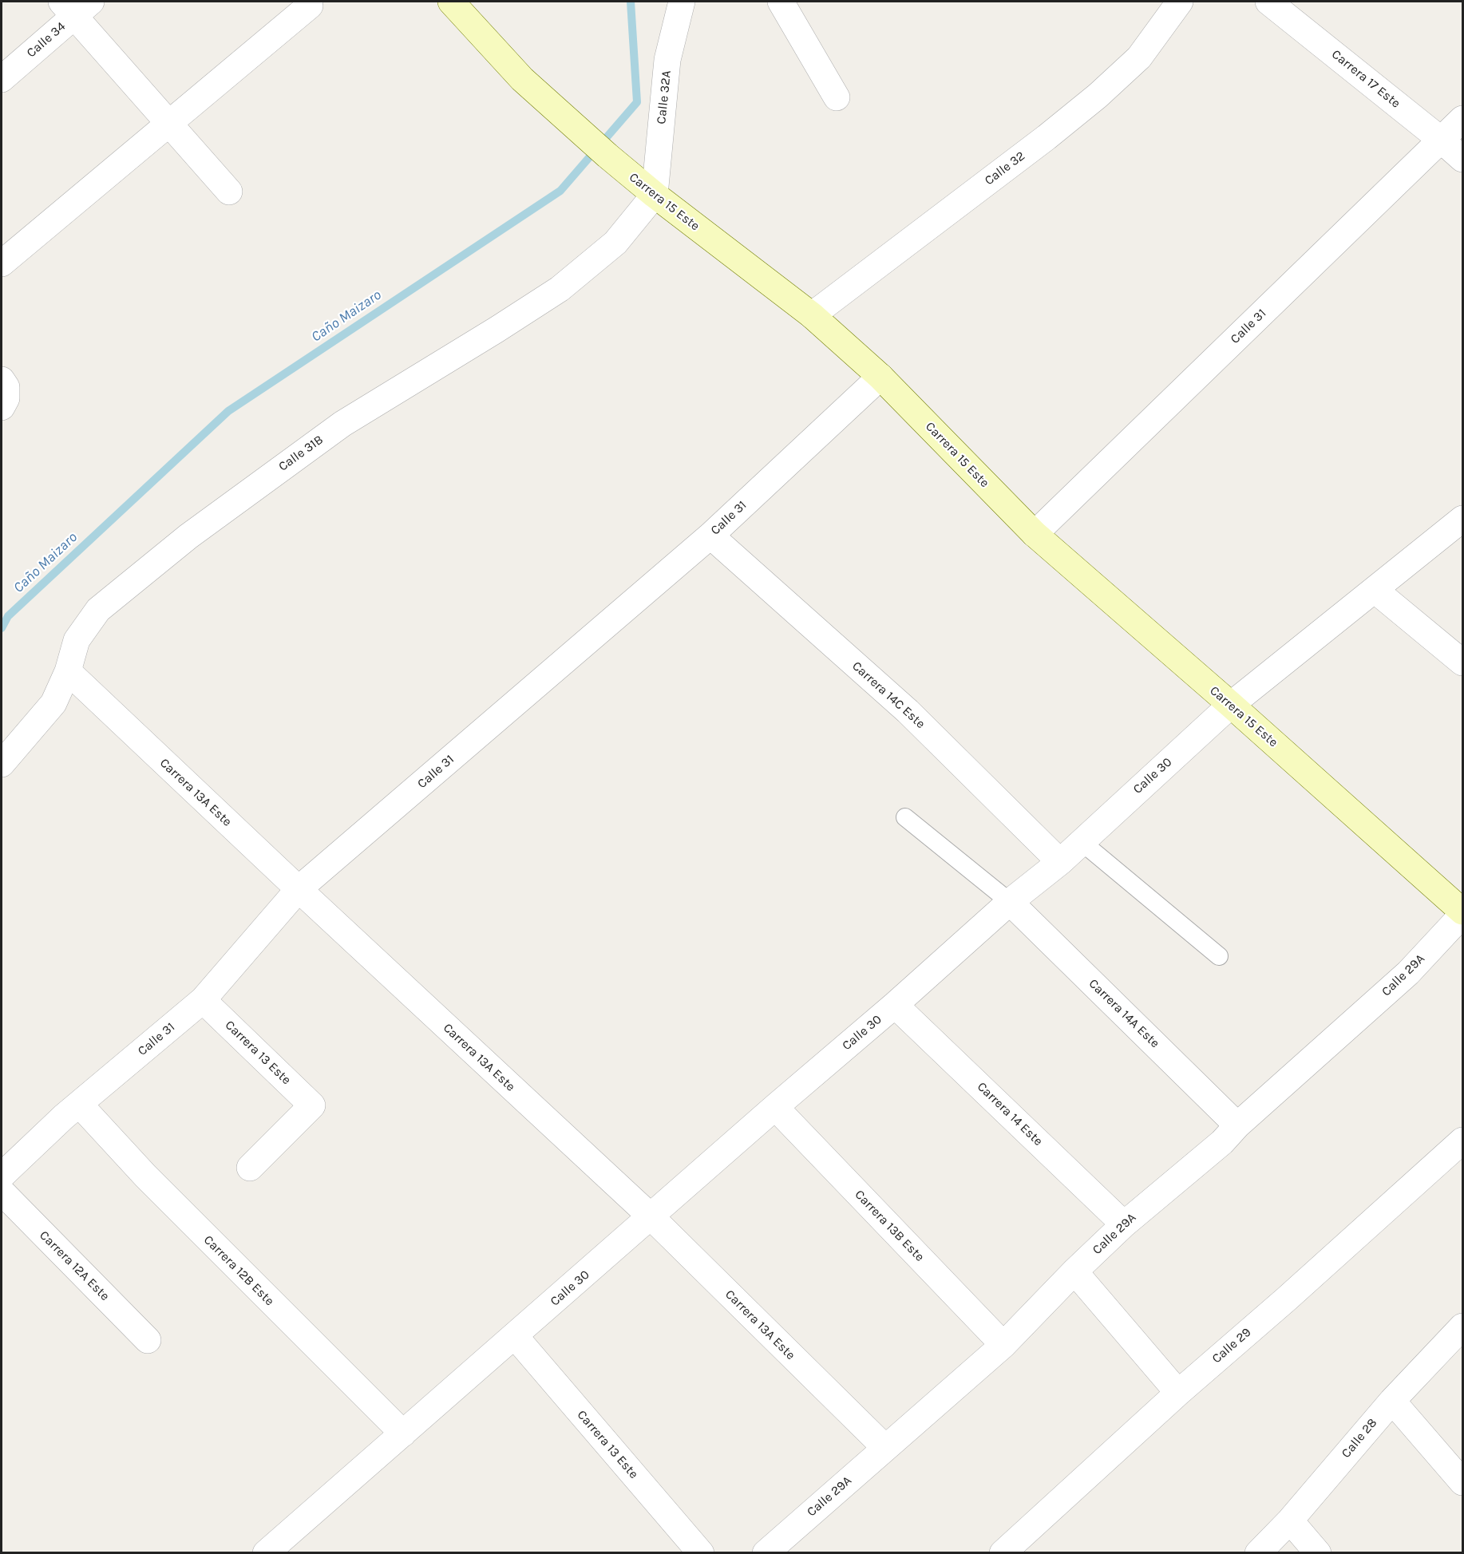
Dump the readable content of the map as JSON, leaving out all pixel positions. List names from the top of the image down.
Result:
{
  "streets": {
    "street": [
      "Calle 34",
      "Carrera 17 Este",
      "Calle 32A",
      "Calle 32",
      "Carrera 15 Este",
      "Calle 31",
      "Calle 31B",
      "Carrera 14C Este",
      "Calle 30",
      "Carrera 13A Este",
      "Calle 29A",
      "Carrera 14A Este",
      "Carrera 13 Este",
      "Carrera 14 Este",
      "Carrera 13B Este",
      "Carrera 12A Este",
      "Carrera 12B Este",
      "Calle 29",
      "Calle 28"
    ]
  },
  "crossings": [
    ["Carrera 17 Este", "Calle 31"],
    ["Calle 32A", "Carrera 15 Este"],
    ["Calle 32A", "Calle 31B"],
    ["Calle 32", "Carrera 15 Este"],
    ["Carrera 15 Este", "Calle 31"],
    ["Carrera 15 Este", "Calle 31B"],
    ["Carrera 15 Este", "Calle 30"],
    ["Carrera 15 Este", "Calle 29A"],
    ["Calle 31", "Carrera 14C Este"],
    ["Calle 31", "Carrera 13A Este"],
    ["Calle 31", "Carrera 13 Este"],
    ["Calle 31", "Carrera 12B Este"],
    ["Calle 31B", "Carrera 13A Este"],
    ["Carrera 14C Este", "Calle 30"],
    ["Calle 30", "Carrera 13A Este"],
    ["Calle 30", "Carrera 14A Este"],
    ["Calle 30", "Carrera 13 Este"],
    ["Calle 30", "Carrera 14 Este"],
    ["Calle 30", "Carrera 13B Este"],
    ["Calle 30", "Carrera 12B Este"],
    ["Carrera 13A Este", "Calle 29A"],
    ["Calle 29A", "Carrera 14A Este"],
    ["Calle 29A", "Carrera 14 Este"],
    ["Calle 29A", "Carrera 13B Este"]
  ],
  "water": ["Caño Maizaro"]
}
